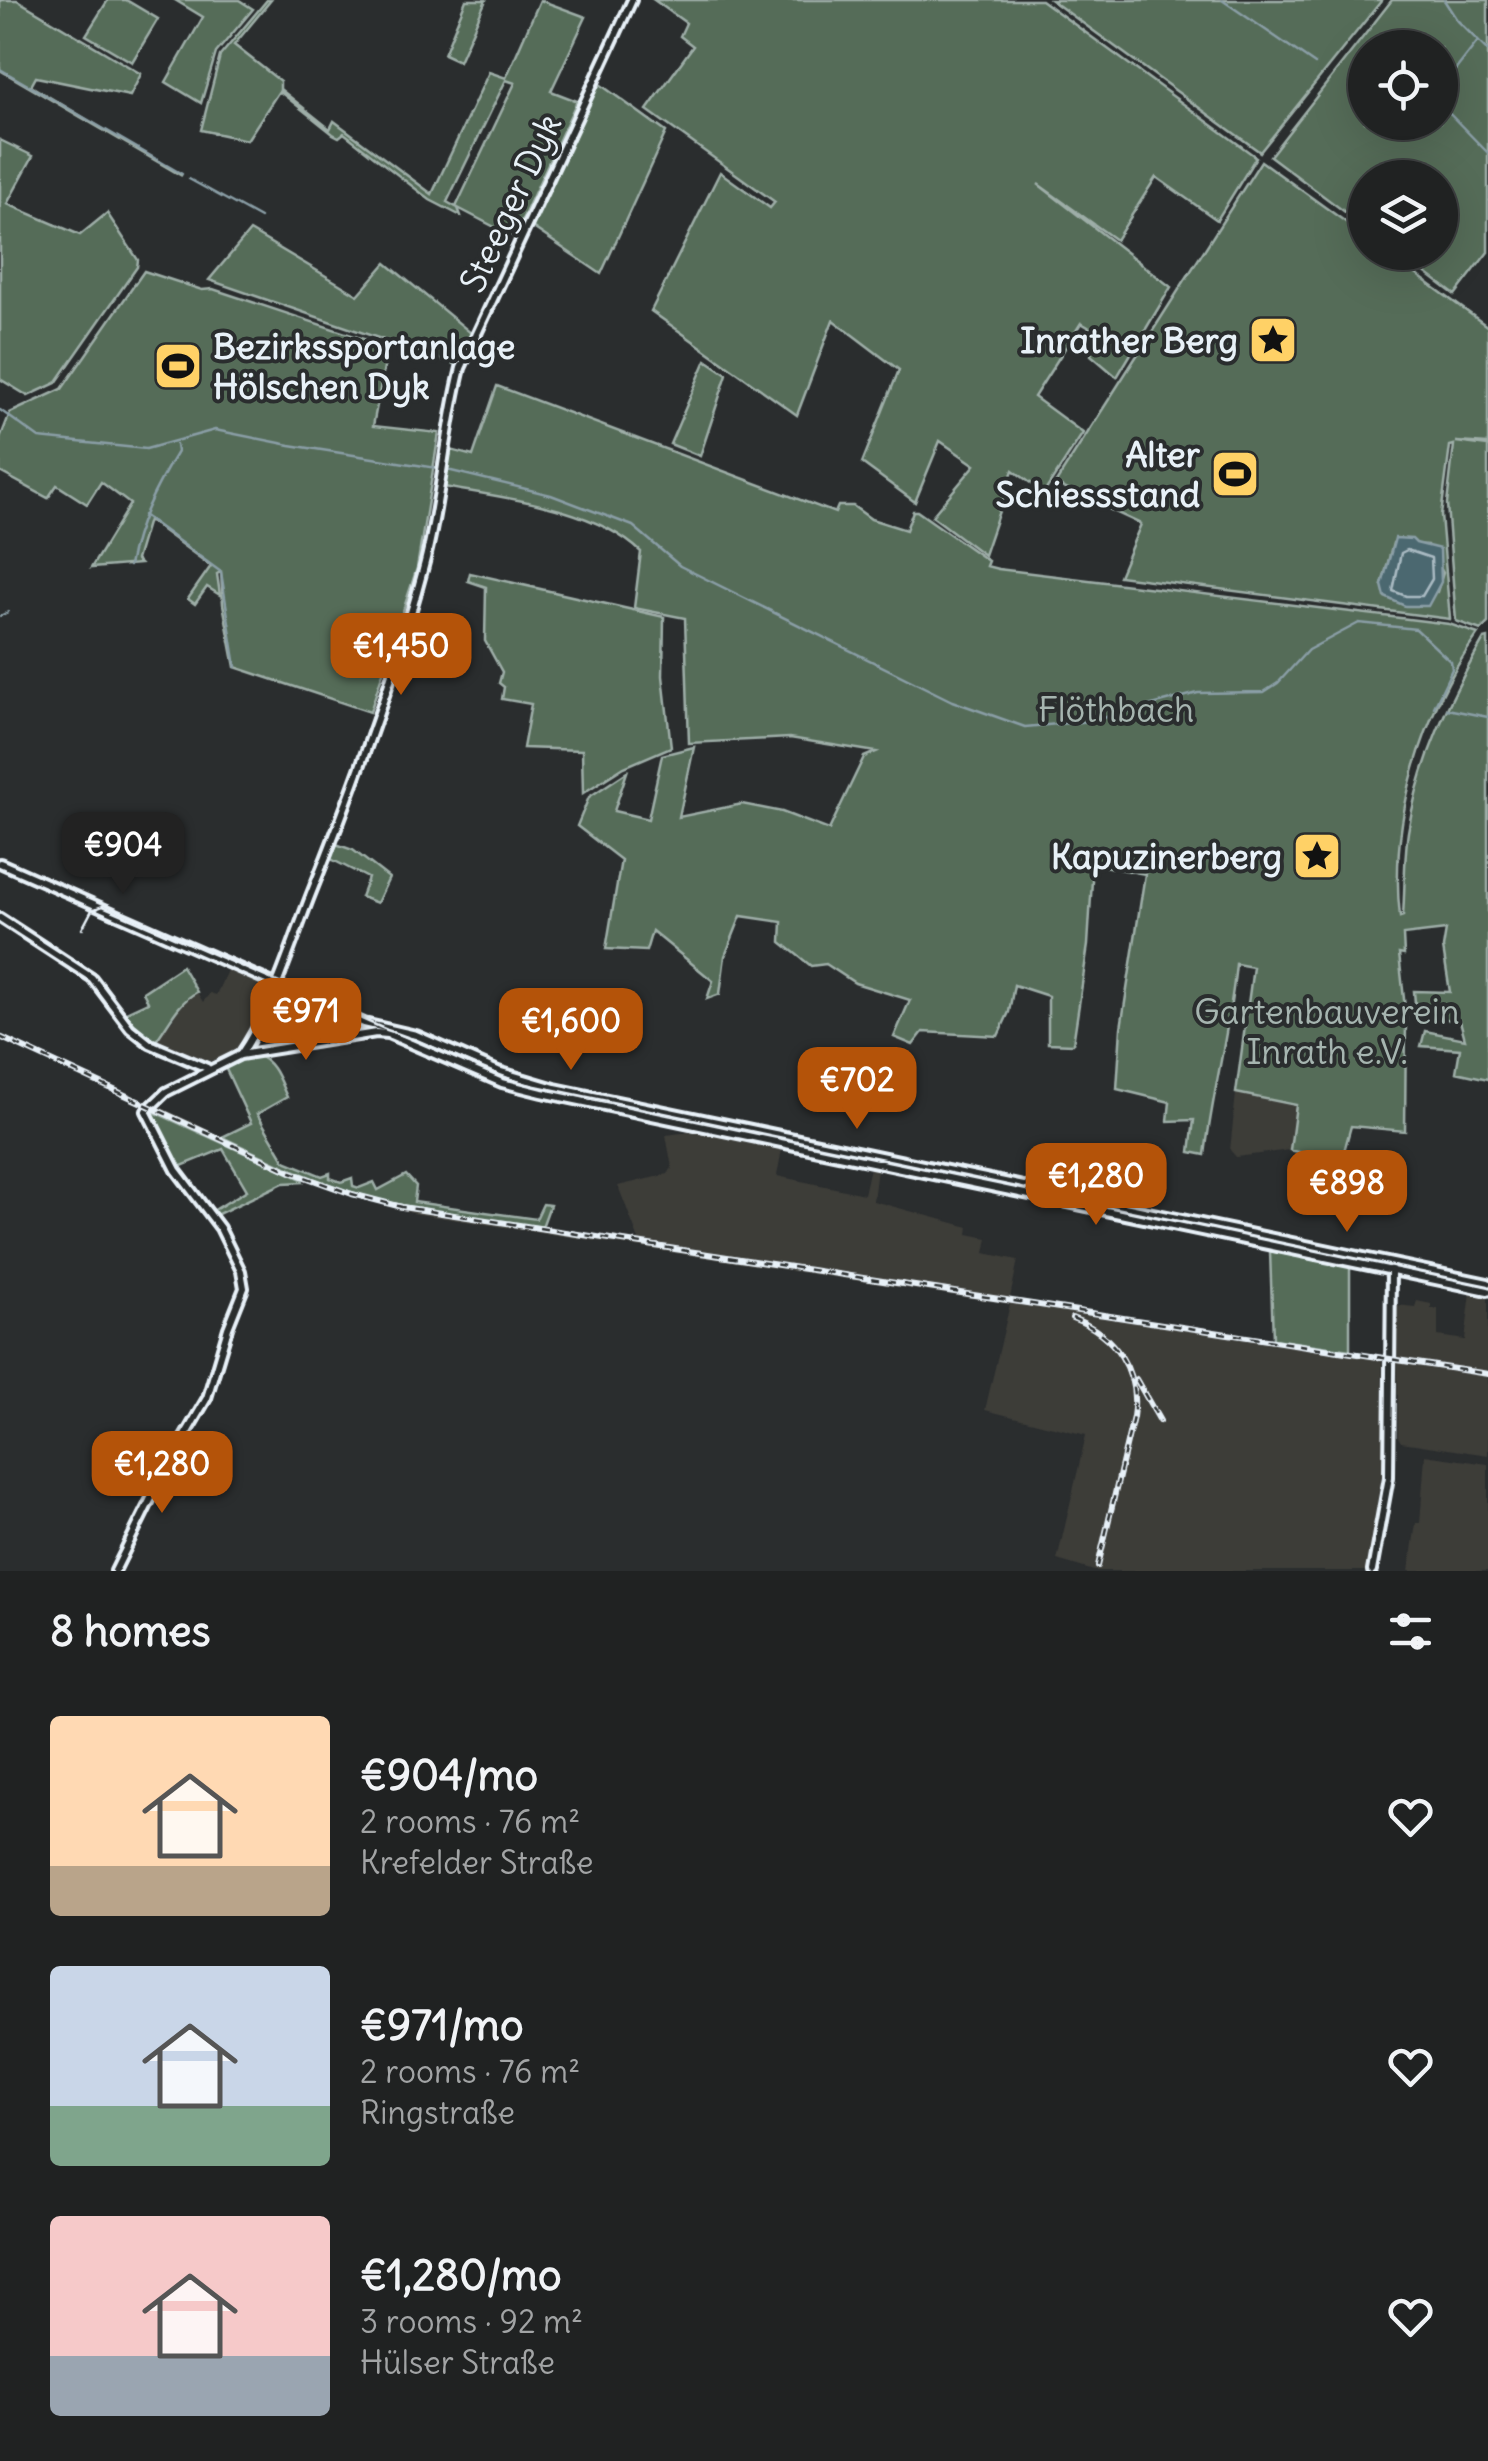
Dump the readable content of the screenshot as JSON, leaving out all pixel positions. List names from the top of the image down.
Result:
{
  "streets": {
    "street": ["Steeger Dyk"]
  },
  "parks": ["Flöthbach", "Gartenbauverein Inrath e.V."],
  "places": {
    "place": ["Inrather Berg", "Kapuzinerberg"],
    "sports": ["Bezirkssportanlage Hölschen Dyk", "Alter Schiessstand"]
  },
  "page": {
    "price": [
      "€1,450",
      "€904",
      "€971",
      "€1,600",
      "€702",
      "€1,280",
      "€898",
      "€1,280"
    ],
    "heading": "8 homes",
    "list": [
      {
        "name": "€904/mo",
        "note": "2 rooms · 76 m² · Krefelder Straße"
      },
      {
        "name": "€971/mo",
        "note": "2 rooms · 76 m² · Ringstraße"
      },
      {
        "name": "€1,280/mo",
        "note": "3 rooms · 92 m² · Hülser Straße"
      }
    ]
  }
}
